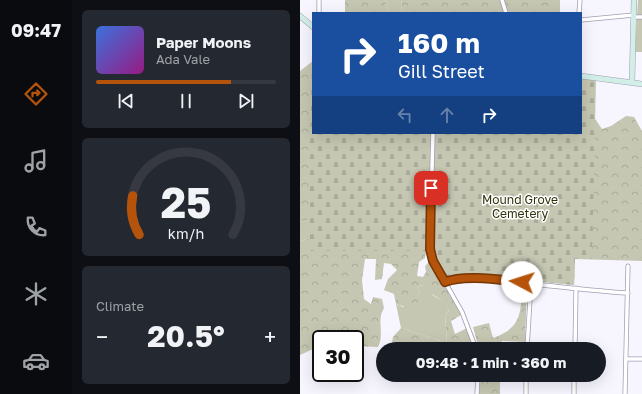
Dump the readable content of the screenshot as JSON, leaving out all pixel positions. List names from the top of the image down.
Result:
{
  "parks": ["Mound Grove Cemetery"],
  "page": {
    "tabs": "09:47",
    "turn": ["160 m", "Gill Street"],
    "song": ["Paper Moons", "Ada Vale"],
    "tile": "Climate",
    "heat": ["−", "20.5°", "+"],
    "limit": "30",
    "trip": "09:48 · 1 min · 360 m",
    "gauge": ["25", "km/h"]
  }
}
